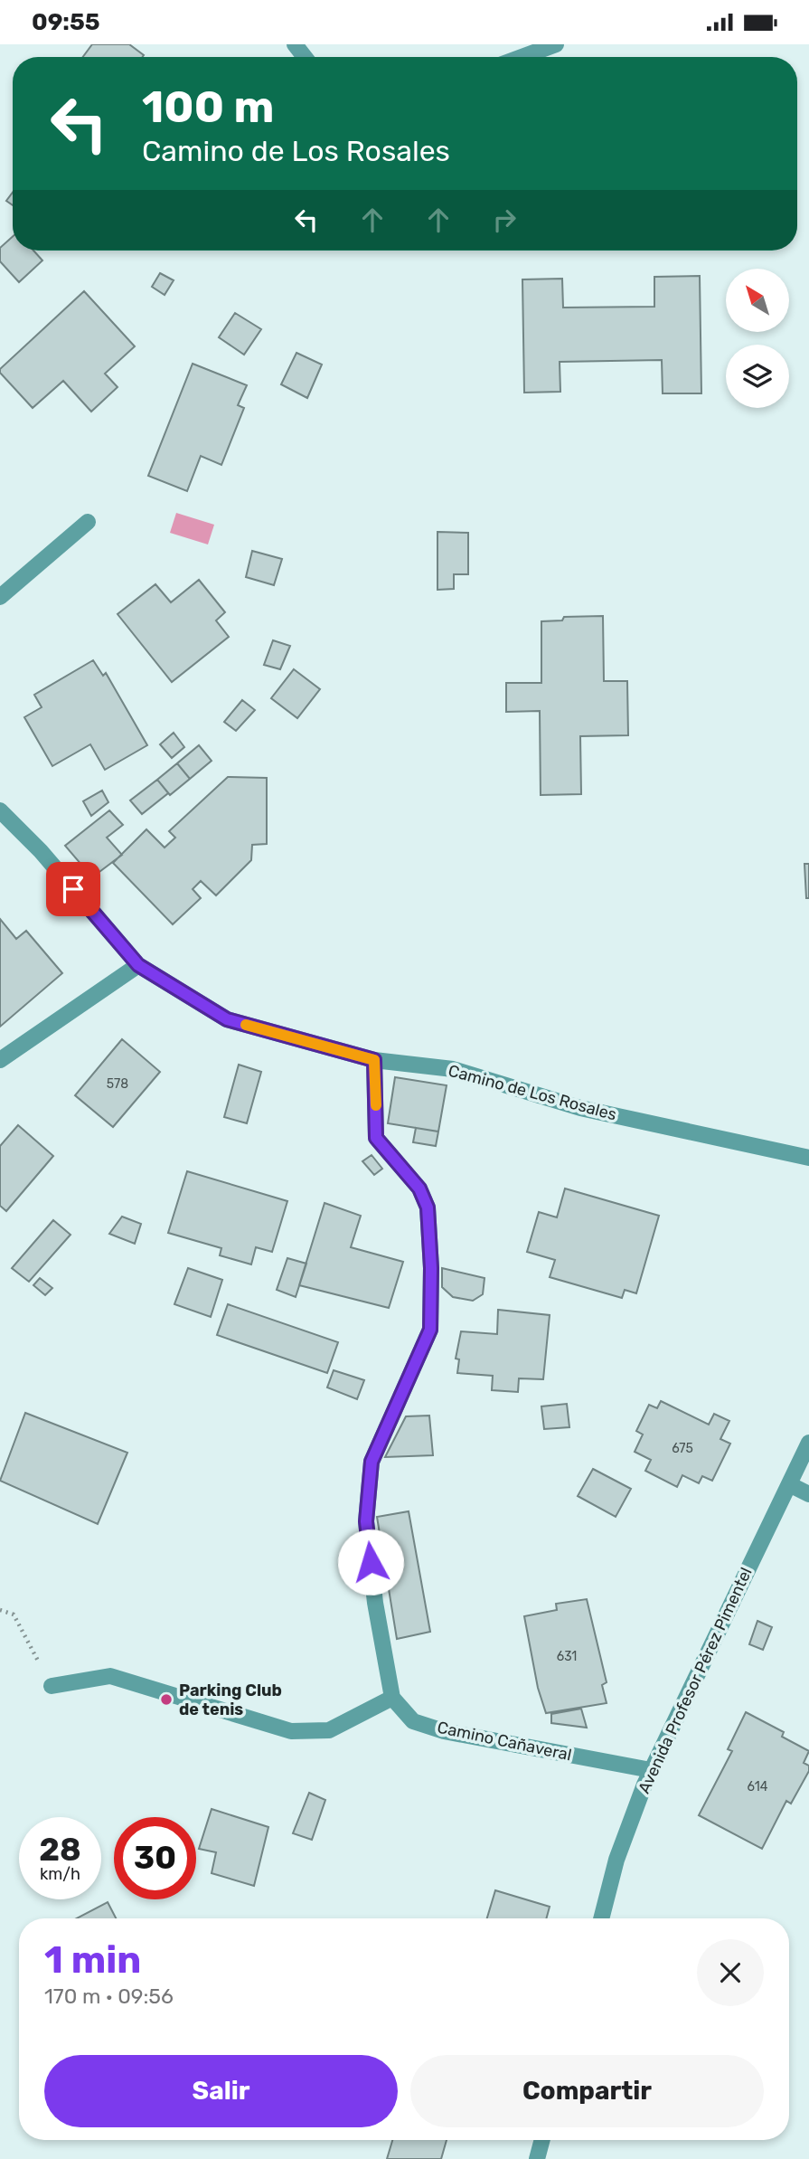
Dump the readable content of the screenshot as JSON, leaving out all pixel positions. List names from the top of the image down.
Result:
{
  "streets": {
    "street": ["Camino de Los Rosales", "Avenida Profesor Pérez Pimentel", "Camino Cañaveral"]
  },
  "crossings": [
    ["Avenida Profesor Pérez Pimentel", "Camino Cañaveral"]
  ],
  "places": ["Parking Club de tenis"],
  "house_numbers": [
    "578",
    "675",
    "631",
    "614"
  ],
  "north": "top left",
  "page": {
    "status": "09:55",
    "turn": ["100 m", "Camino de Los Rosales"],
    "speed": "28 km/h",
    "limit": "30",
    "heading": ["1 min", "170 m · 09:56"],
    "buttons": ["Salir", "Compartir"]
  }
}
